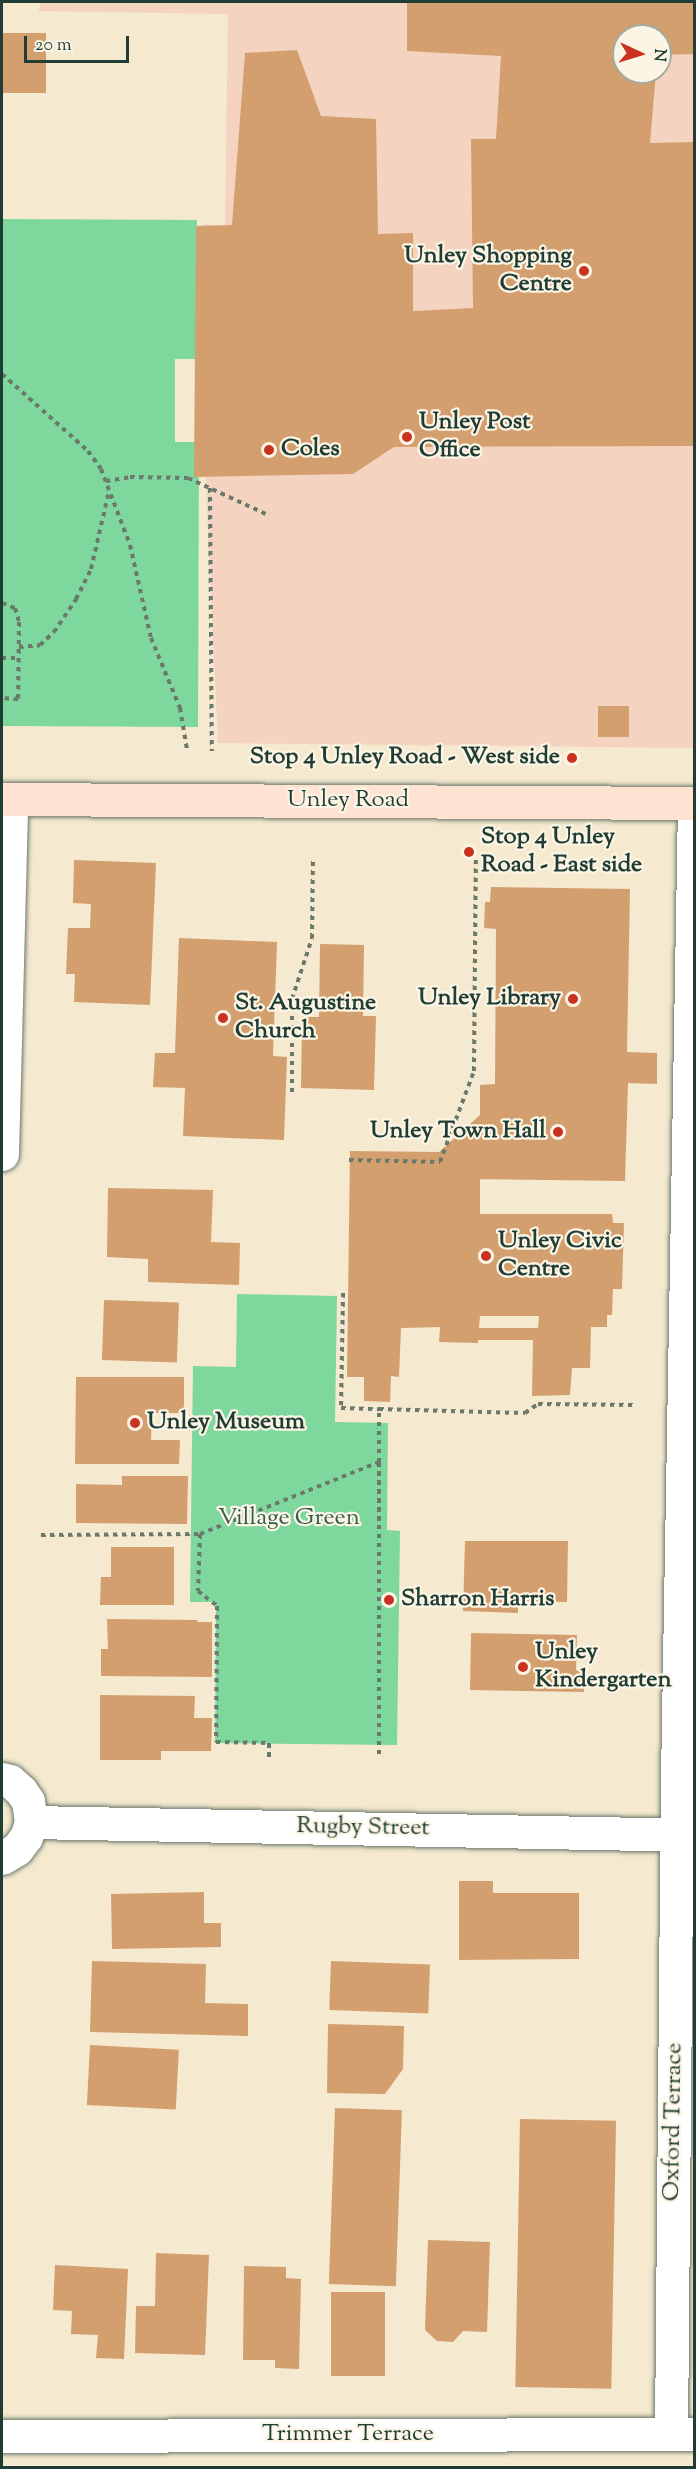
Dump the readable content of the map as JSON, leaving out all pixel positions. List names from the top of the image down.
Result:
{
  "streets": {
    "main road": ["Unley Road"],
    "street": ["Rugby Street", "Oxford Terrace", "Trimmer Terrace"]
  },
  "crossings": [
    ["Unley Road", "Oxford Terrace"],
    ["Rugby Street", "Oxford Terrace"],
    ["Oxford Terrace", "Trimmer Terrace"]
  ],
  "parks": ["Village Green"],
  "places": [
    "Unley Shopping Centre",
    "Unley Post Office",
    "Coles",
    "Stop 4 Unley Road - West side",
    "Stop 4 Unley Road - East side",
    "Unley Library",
    "St. Augustine Church",
    "Unley Town Hall",
    "Unley Civic Centre",
    "Unley Museum",
    "Sharron Harris",
    "Unley Kindergarten"
  ],
  "scale_bar": "20 m",
  "north": "right"
}
